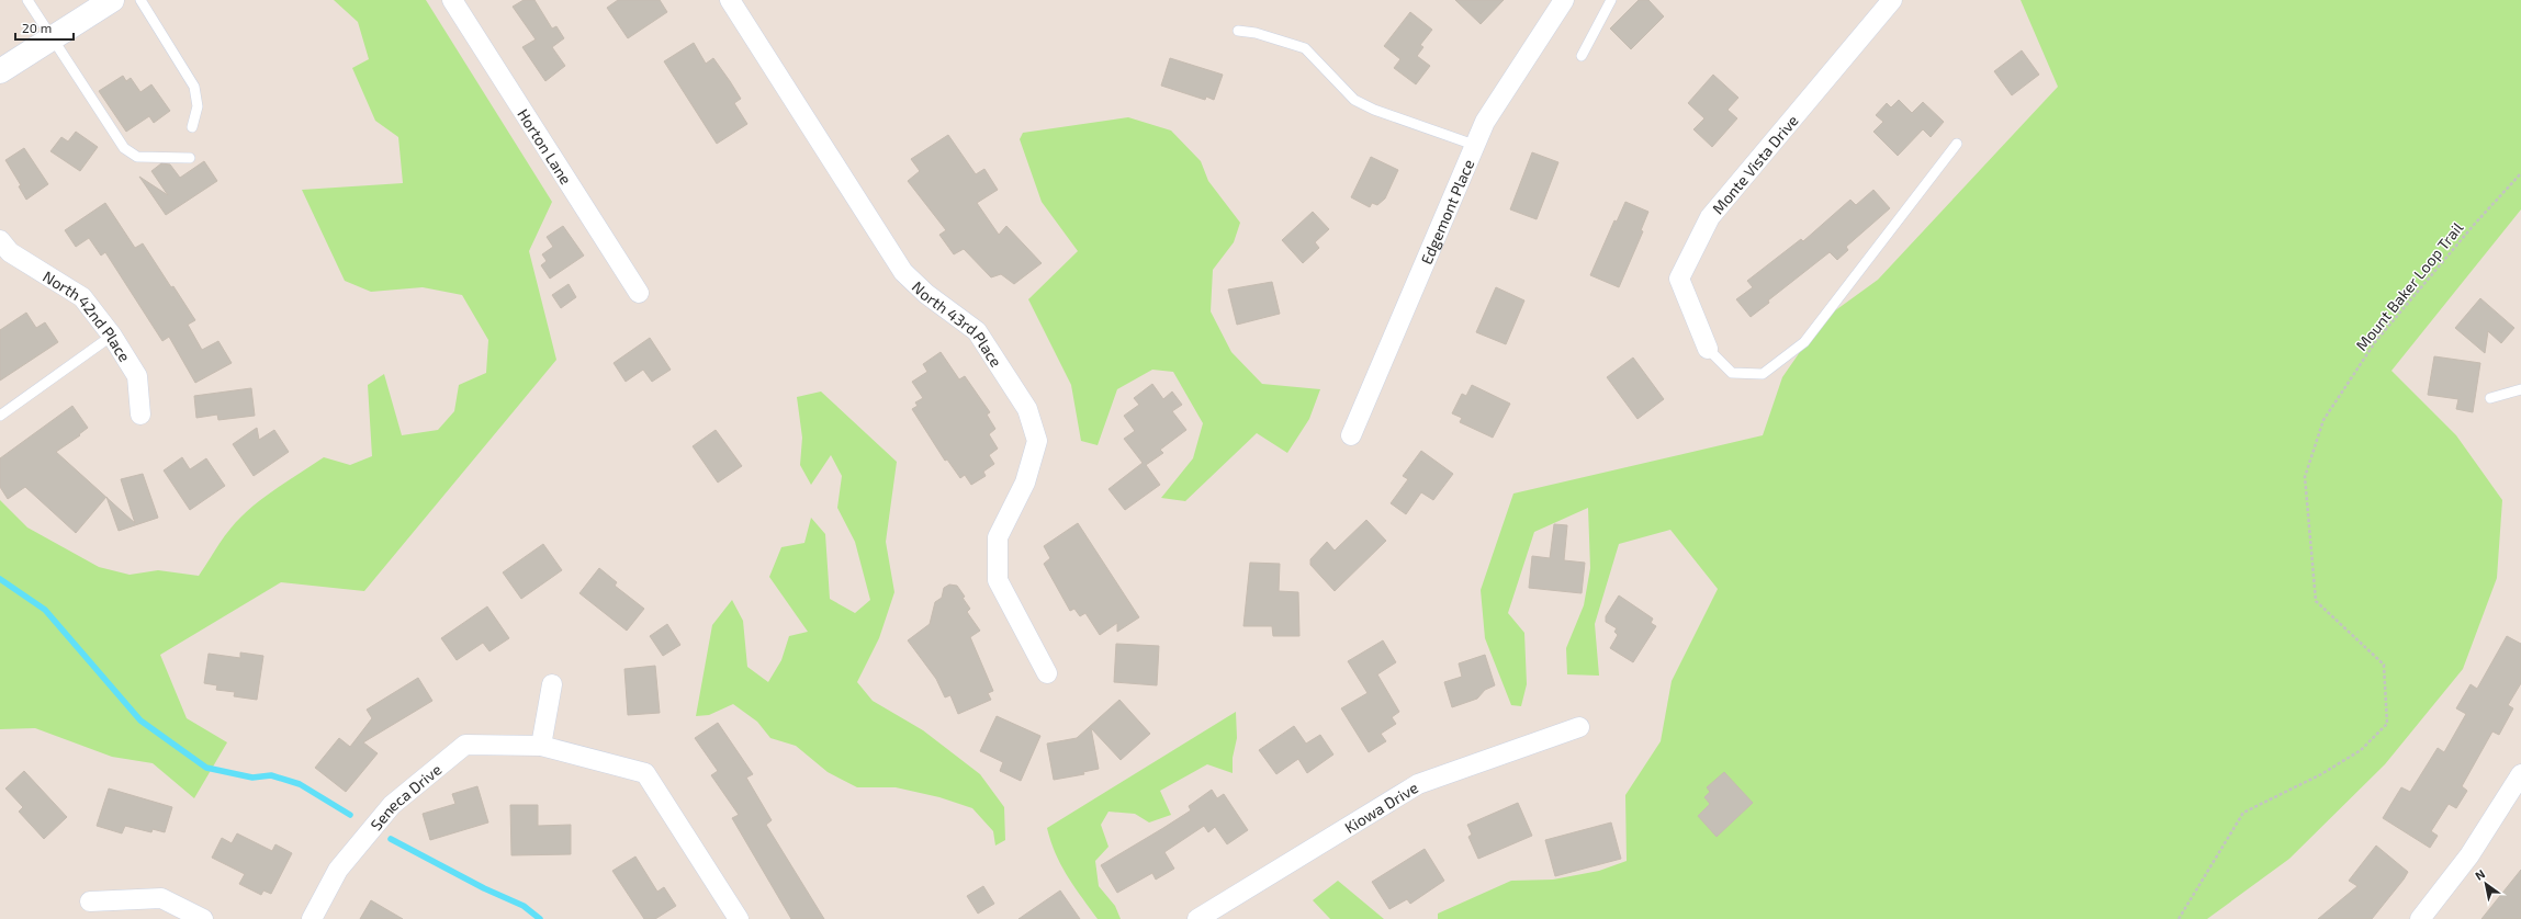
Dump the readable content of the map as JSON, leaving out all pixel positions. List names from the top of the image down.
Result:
{
  "streets": {
    "street": [
      "Horton Lane",
      "Monte Vista Drive",
      "Edgemont Place",
      "North 42nd Place",
      "North 43rd Place",
      "Seneca Drive",
      "Kiowa Drive"
    ],
    "path": ["Mount Baker Loop Trail"]
  },
  "scale_bar": "20 m",
  "north": "top left"
}
